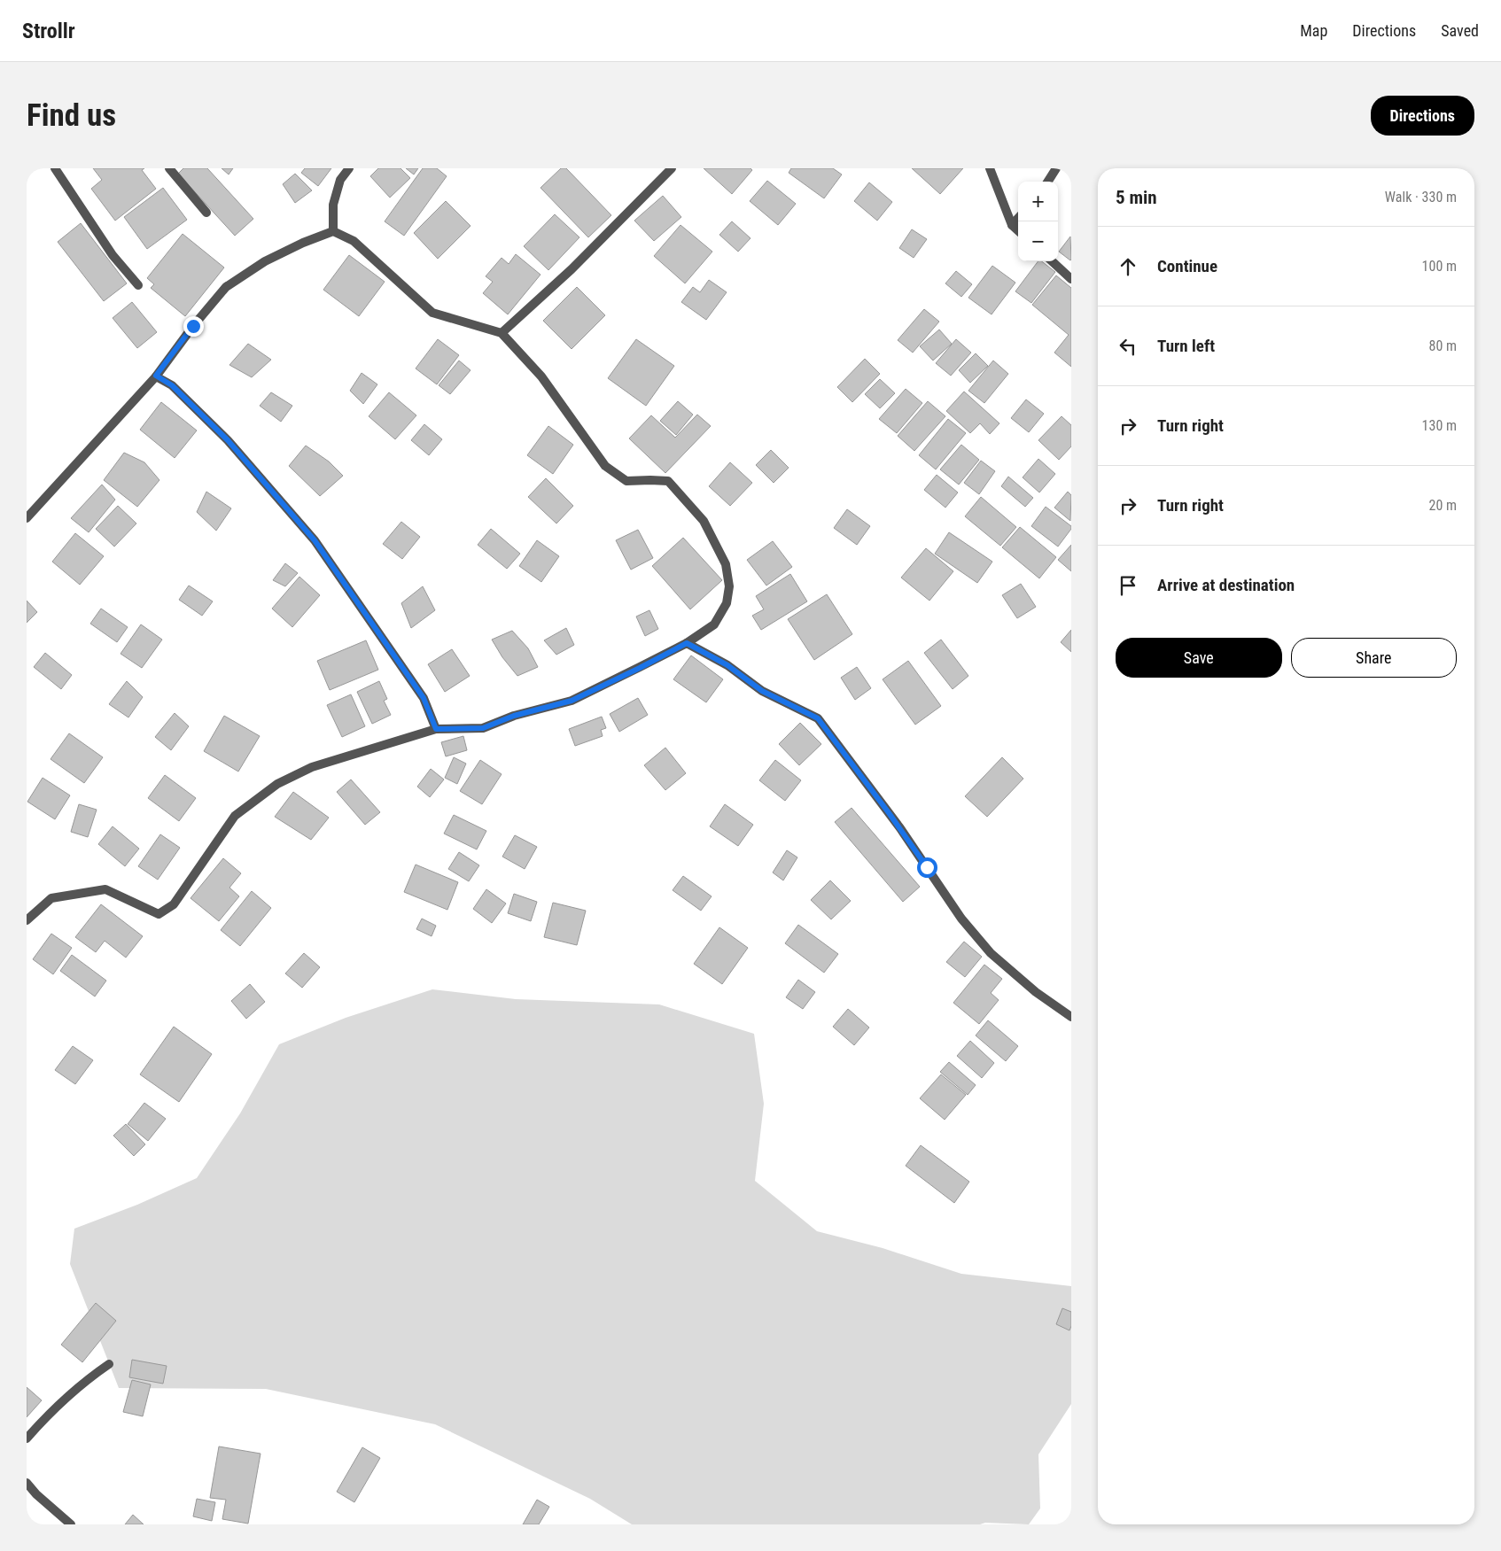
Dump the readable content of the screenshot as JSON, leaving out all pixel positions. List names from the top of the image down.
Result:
{
  "page": {
    "header": "Strollr",
    "nav": ["Map", "Directions", "Saved"],
    "buttons": [
      "Directions",
      ["Save", "Share"]
    ],
    "title": "Find us",
    "heading": ["5 min", "Walk · 330 m"],
    "map_buttons": ["+", "−"],
    "list": [
      ["Continue", "100 m"],
      ["Turn left", "80 m"],
      ["Turn right", "130 m"],
      ["Turn right", "20 m"],
      "Arrive at destination"
    ]
  }
}
